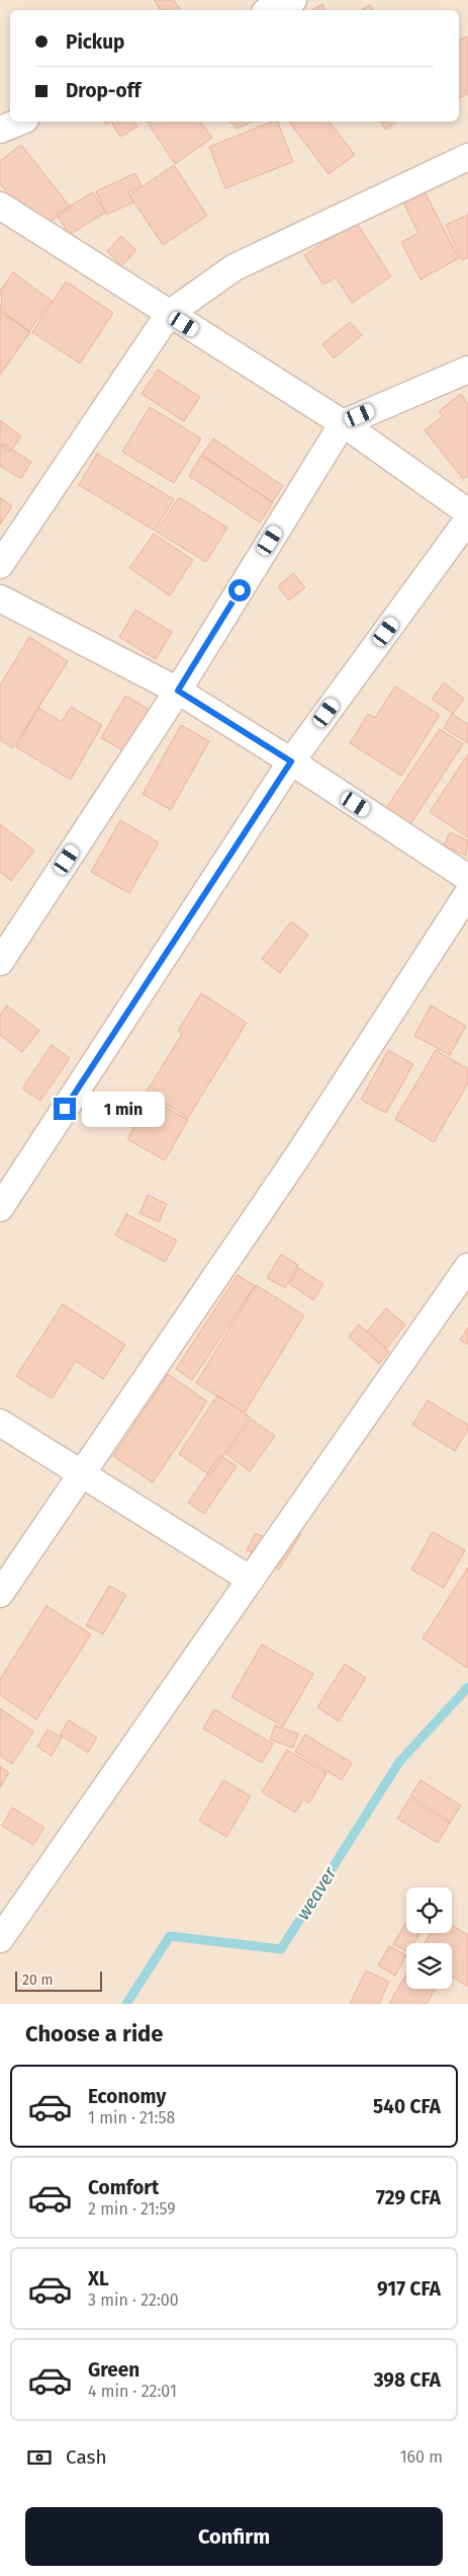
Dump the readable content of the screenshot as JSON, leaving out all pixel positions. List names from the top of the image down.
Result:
{
  "water": ["weaver"],
  "scale_bar": "20 m",
  "page": {
    "banner": ["Pickup", "Drop-off"],
    "bubble": "1 min",
    "scale": "20 m",
    "heading": "Choose a ride",
    "list": [
      {
        "name": "Economy",
        "note": "1 min · 21:58",
        "value": "540 CFA"
      },
      {
        "name": "Comfort",
        "note": "2 min · 21:59",
        "value": "729 CFA"
      },
      {
        "name": "XL",
        "note": "3 min · 22:00",
        "value": "917 CFA"
      },
      {
        "name": "Green",
        "note": "4 min · 22:01",
        "value": "398 CFA"
      }
    ],
    "pay": ["Cash", "160 m"],
    "buttons": "Confirm"
  }
}
